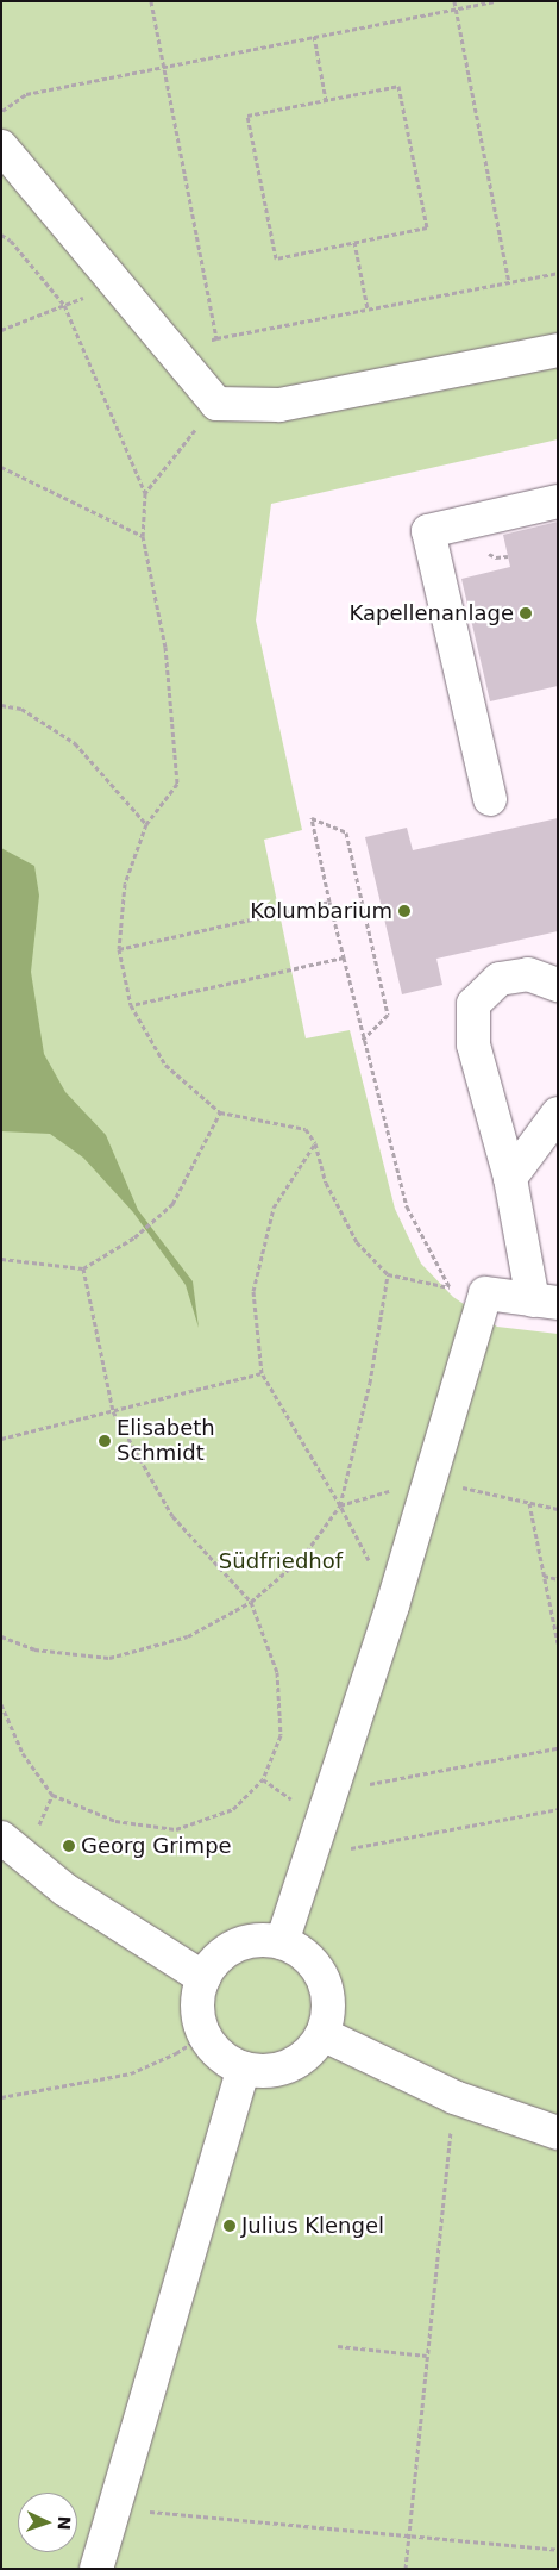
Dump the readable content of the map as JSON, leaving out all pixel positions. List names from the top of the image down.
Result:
{
  "parks": ["Südfriedhof"],
  "places": [
    "Kapellenanlage",
    "Kolumbarium",
    "Elisabeth Schmidt",
    "Georg Grimpe",
    "Julius Klengel"
  ],
  "north": "right"
}
